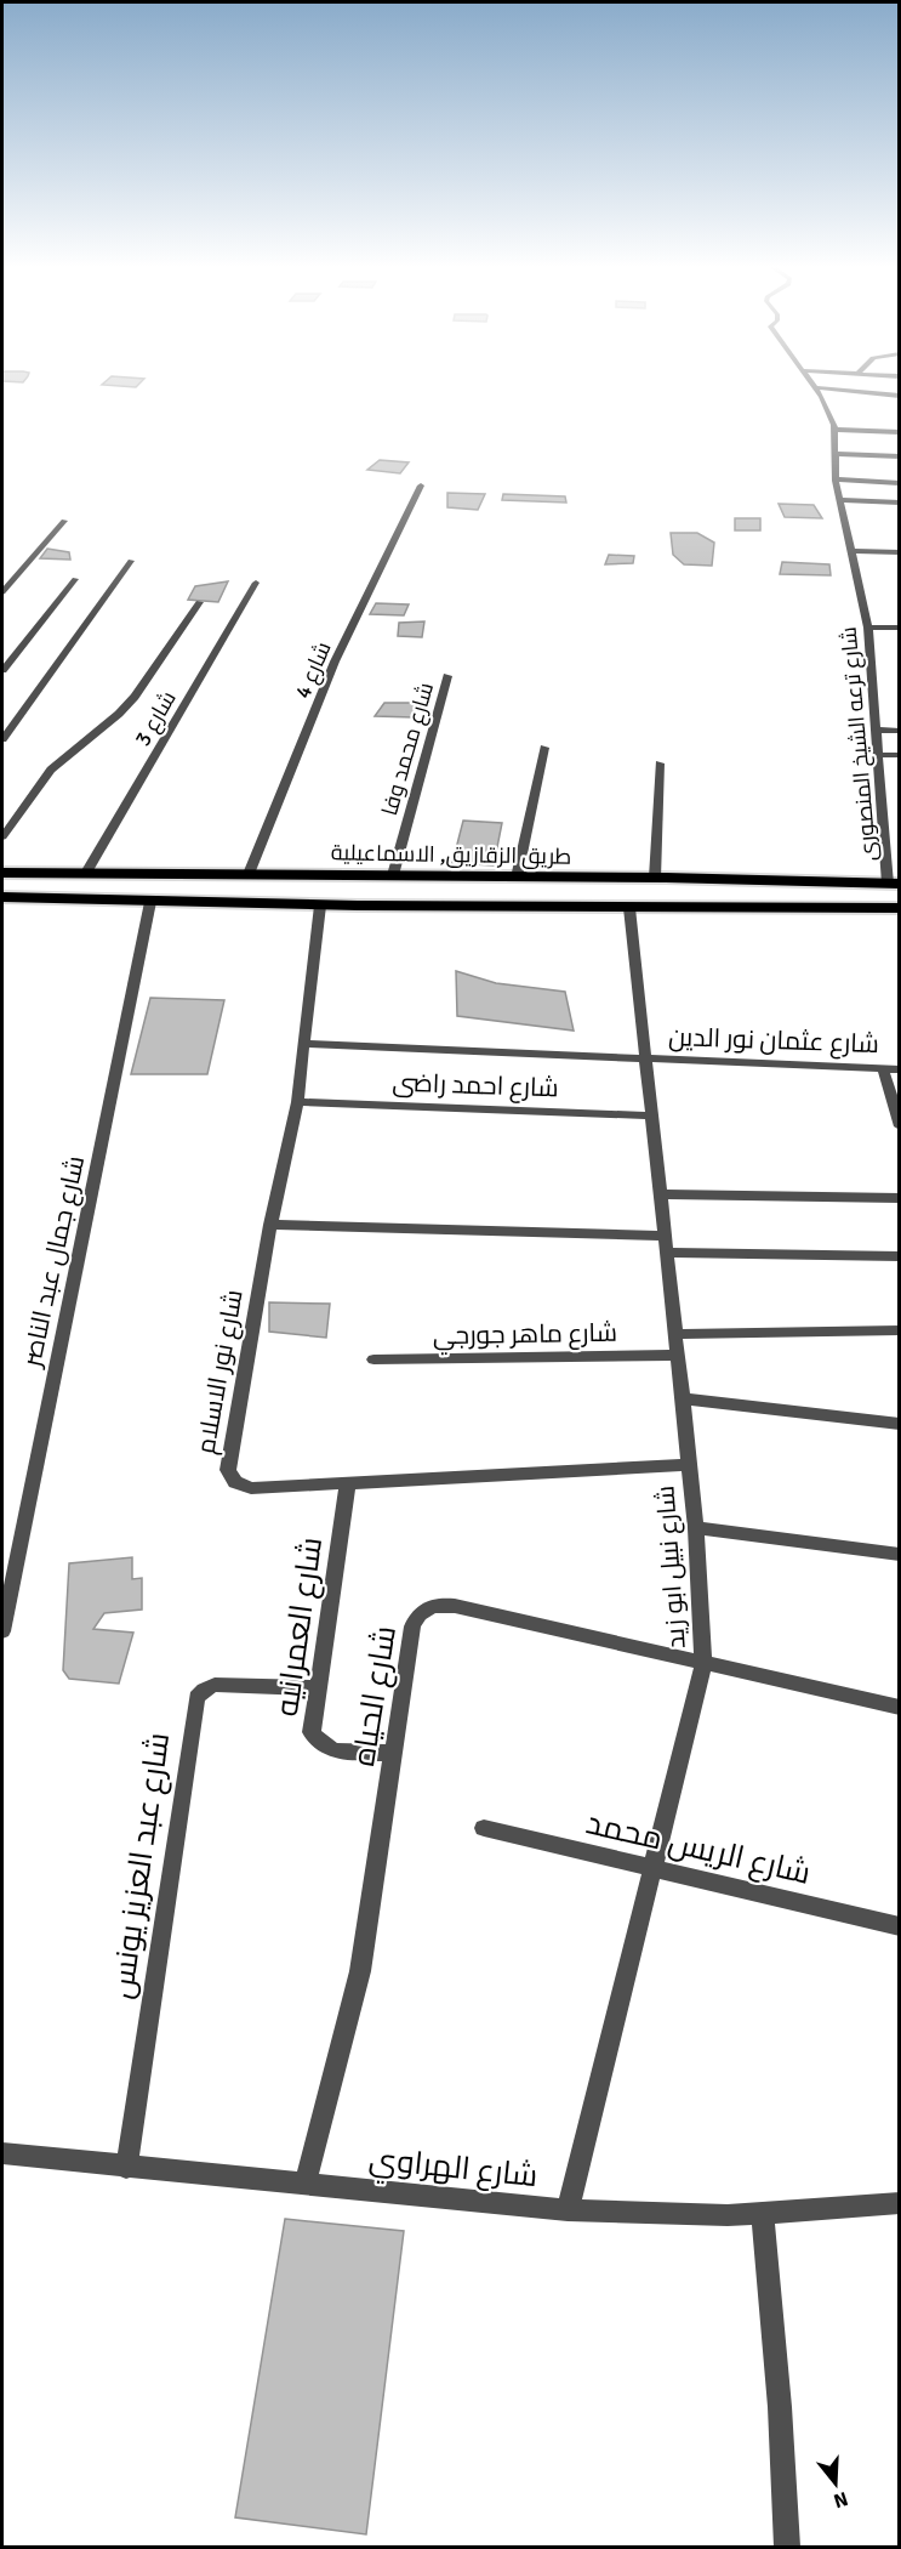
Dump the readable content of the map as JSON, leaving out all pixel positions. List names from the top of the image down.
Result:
{
  "streets": {
    "highway": ["طريق الزقازيق, الاسماعيلية"],
    "street": [
      "شارع 4",
      "شارع 3",
      "شارع ترعه الشيخ المنصورى",
      "شارع محمد وفا",
      "شارع عثمان نور الدين",
      "شارع احمد راضى",
      "شارع جمال عبد الناصر",
      "شارع ماهر جورجي",
      "شارع نور الاسلام",
      "شارع نبيل ابو زيد",
      "شارع العمرانيه",
      "شارع الحياه",
      "شارع الريس محمد",
      "شارع عبد العزيز يونس",
      "شارع الهراوي"
    ]
  },
  "crossings": [
    ["شارع 4", "طريق الزقازيق, الاسماعيلية"],
    ["شارع 3", "طريق الزقازيق, الاسماعيلية"],
    ["شارع ترعه الشيخ المنصورى", "طريق الزقازيق, الاسماعيلية"],
    ["شارع محمد وفا", "طريق الزقازيق, الاسماعيلية"],
    ["طريق الزقازيق, الاسماعيلية", "شارع جمال عبد الناصر"],
    ["طريق الزقازيق, الاسماعيلية", "شارع نور الاسلام"],
    ["طريق الزقازيق, الاسماعيلية", "شارع نبيل ابو زيد"],
    ["شارع عثمان نور الدين", "شارع نور الاسلام"],
    ["شارع عثمان نور الدين", "شارع نبيل ابو زيد"],
    ["شارع احمد راضى", "شارع نور الاسلام"],
    ["شارع احمد راضى", "شارع نبيل ابو زيد"],
    ["شارع ماهر جورجي", "شارع نبيل ابو زيد"],
    ["شارع نور الاسلام", "شارع نبيل ابو زيد"],
    ["شارع نور الاسلام", "شارع العمرانيه"],
    ["شارع نبيل ابو زيد", "شارع الحياه"],
    ["شارع نبيل ابو زيد", "شارع الريس محمد"],
    ["شارع نبيل ابو زيد", "شارع الهراوي"],
    ["شارع العمرانيه", "شارع الحياه"],
    ["شارع العمرانيه", "شارع عبد العزيز يونس"],
    ["شارع الحياه", "شارع الهراوي"],
    ["شارع عبد العزيز يونس", "شارع الهراوي"]
  ],
  "north": "bottom"
}
